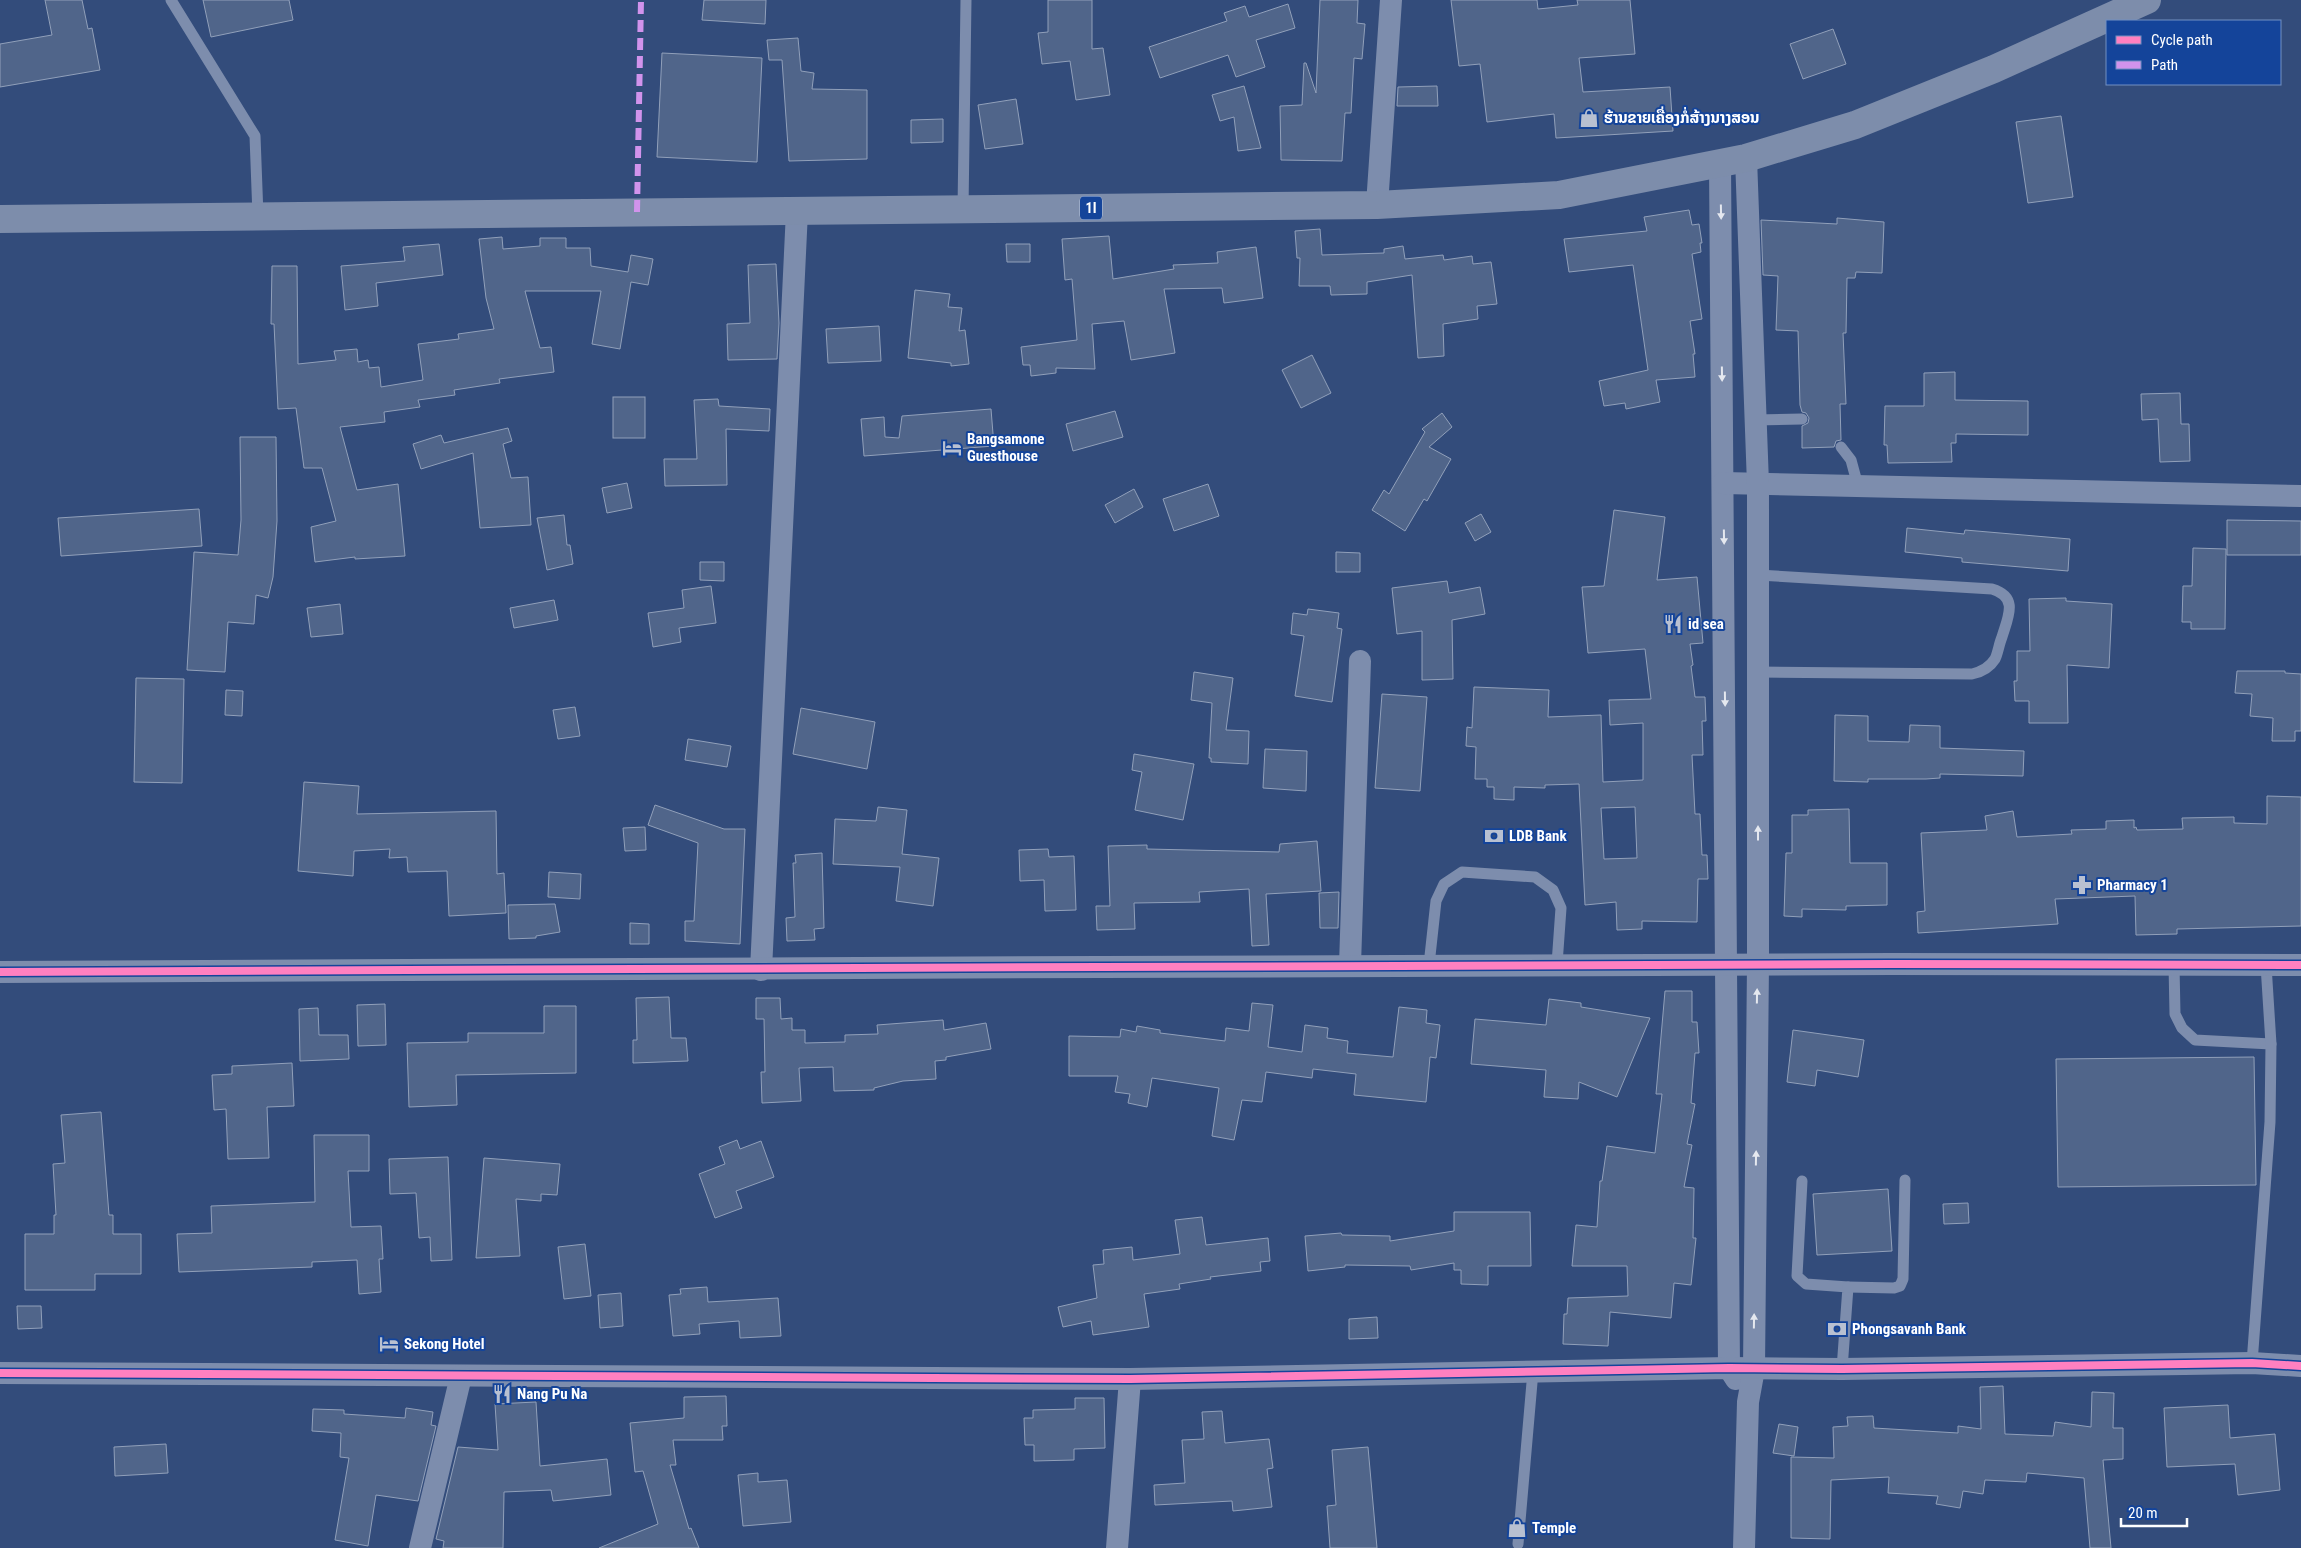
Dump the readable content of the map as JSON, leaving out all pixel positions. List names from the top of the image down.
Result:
{
  "streets": {
    "highway": ["1I"]
  },
  "places": {
    "shop": ["ຮ້ານຂາຍເຄື່ອງກໍ່ສ້າງນາງສອນ", "Temple"],
    "hotel": ["Bangsamone Guesthouse", "Sekong Hotel"],
    "restaurant": ["id sea", "Nang Pu Na"],
    "bank": ["LDB Bank", "Phongsavanh Bank"],
    "pharmacy": ["Pharmacy 1"]
  },
  "legend": ["Cycle path", "Path"],
  "scale_bar": "20 m"
}
